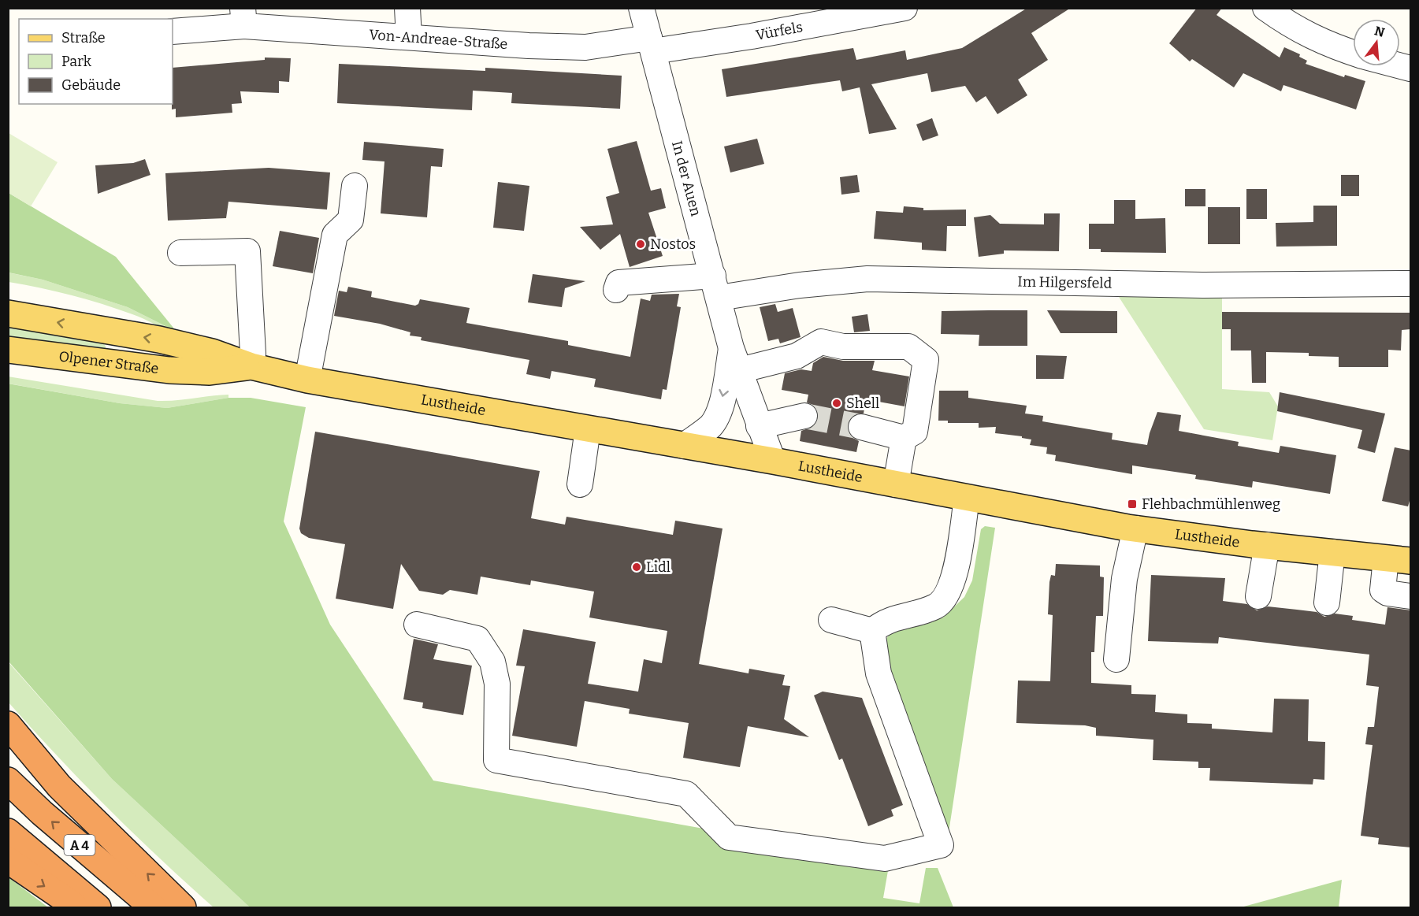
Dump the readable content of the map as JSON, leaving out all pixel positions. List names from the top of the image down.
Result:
{
  "streets": {
    "highway": ["A 4"],
    "main road": ["Olpener Straße", "Lustheide"],
    "street": [
      "Vürfels",
      "Von-Andreae-Straße",
      "In der Auen",
      "Im Hilgersfeld"
    ]
  },
  "crossings": [
    ["Vürfels", "Von-Andreae-Straße"],
    ["Vürfels", "In der Auen"],
    ["Von-Andreae-Straße", "In der Auen"],
    ["In der Auen", "Im Hilgersfeld"],
    ["In der Auen", "Lustheide"],
    ["Olpener Straße", "Lustheide"]
  ],
  "places": {
    "other": ["Nostos", "Shell", "Lidl"],
    "transit": ["Flehbachmühlenweg"]
  },
  "legend": ["Straße", "Park", "Gebäude"],
  "north": "top"
}
